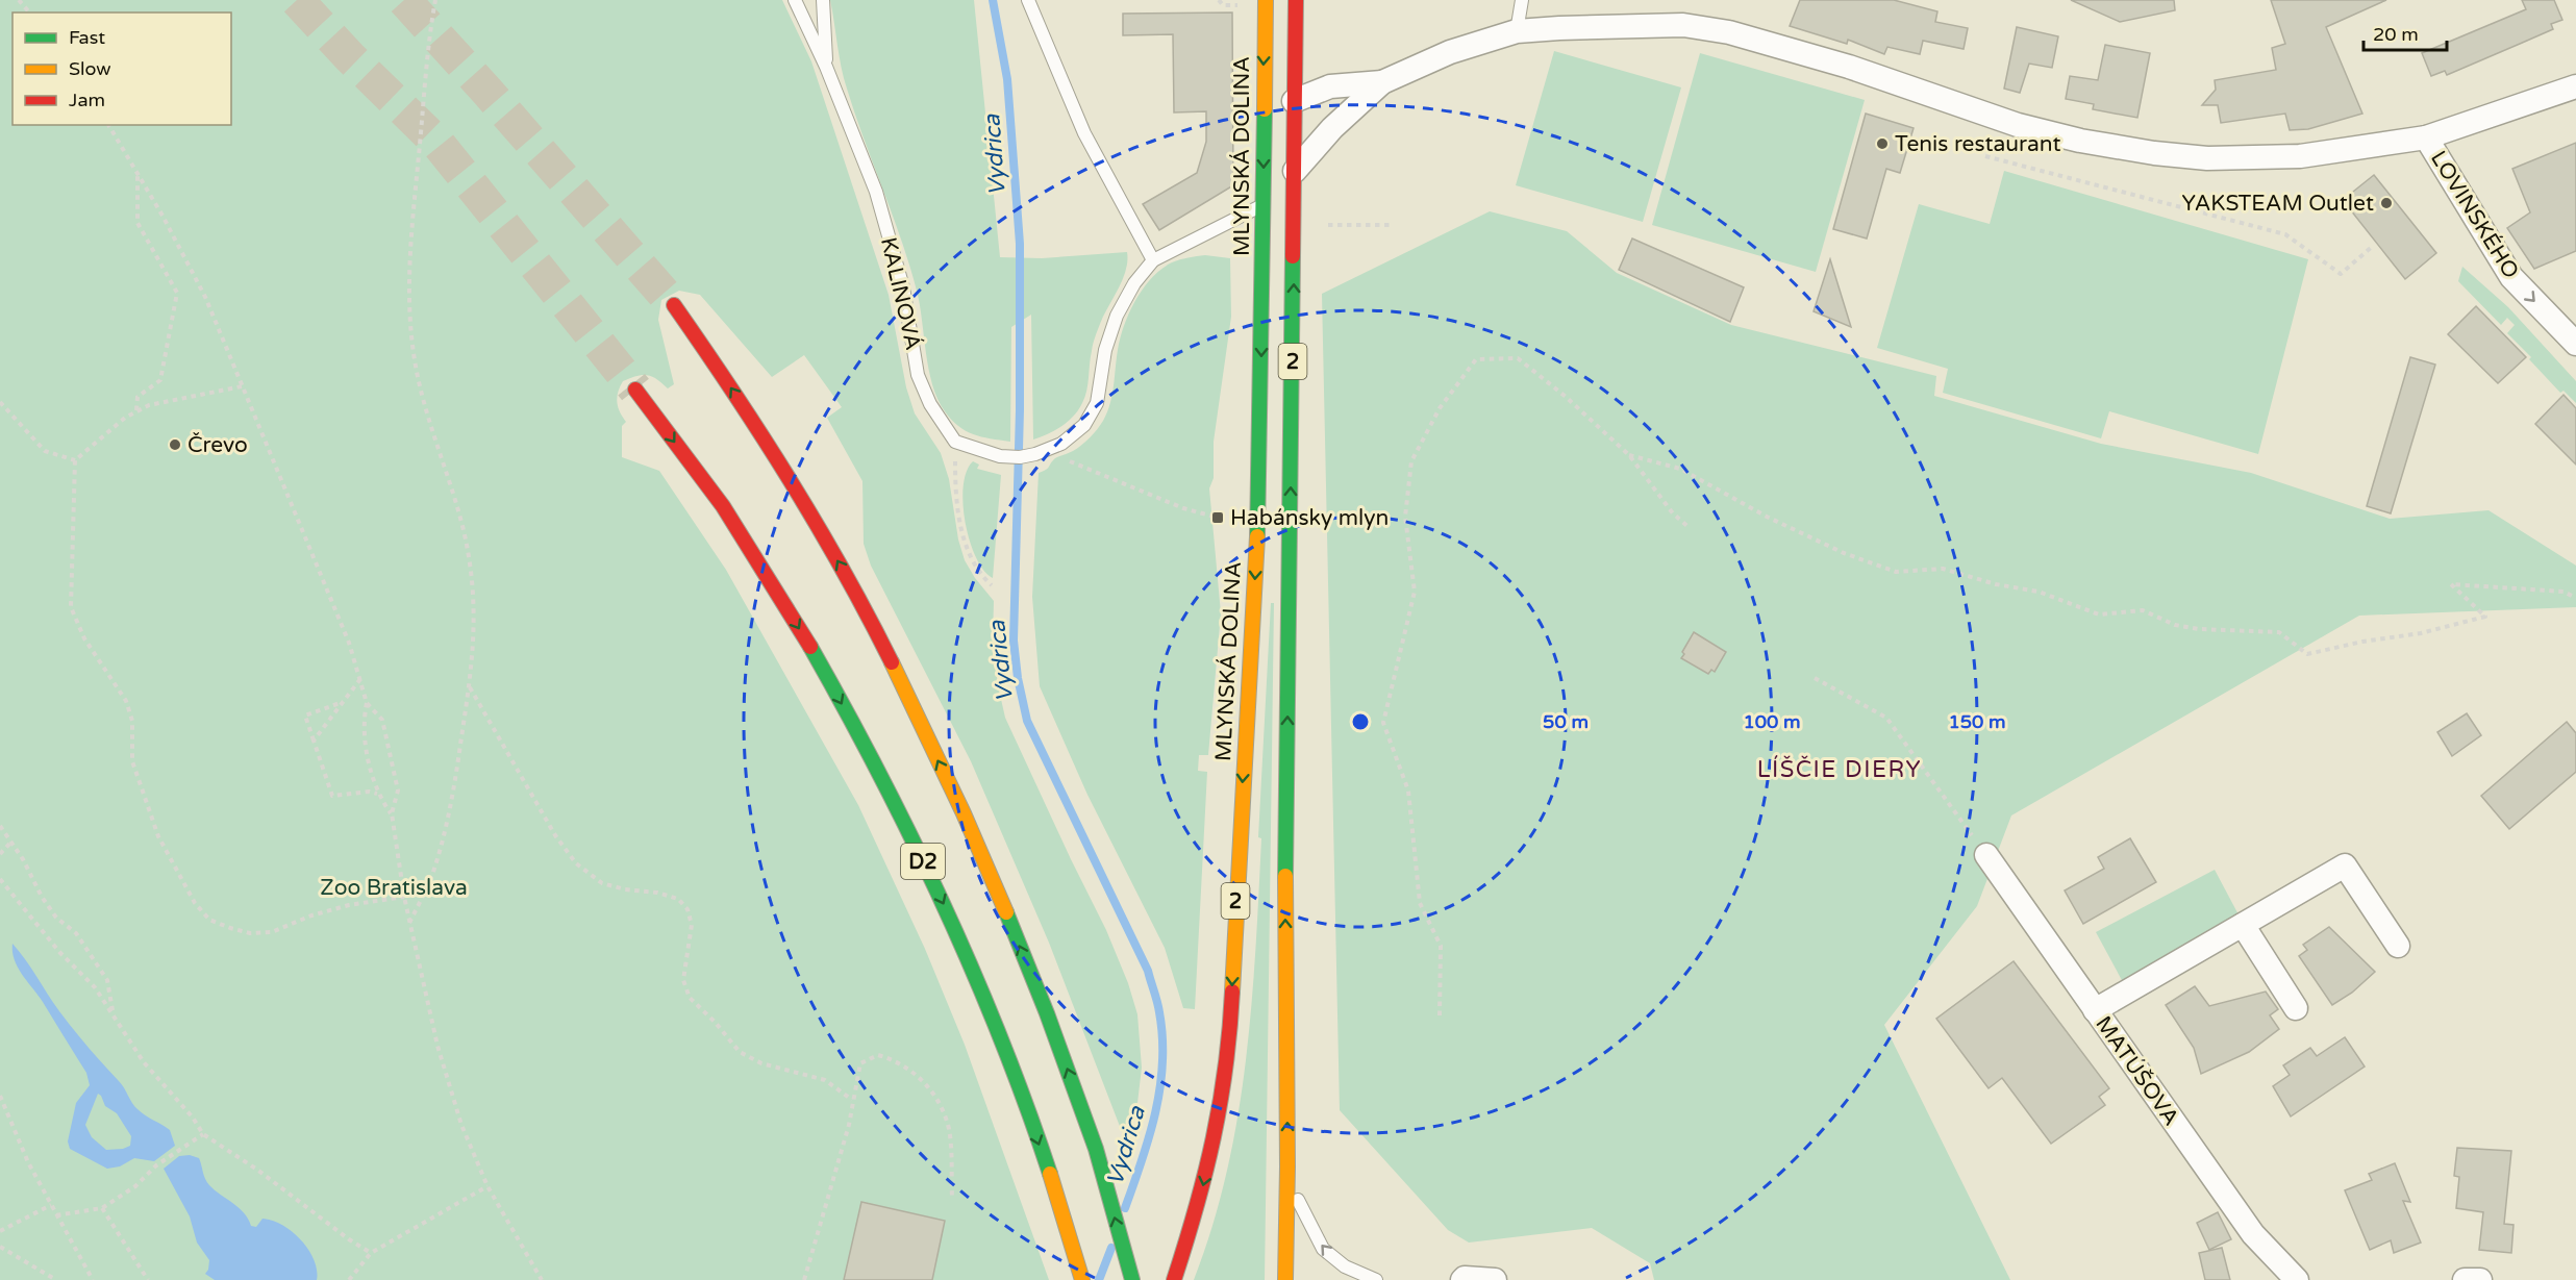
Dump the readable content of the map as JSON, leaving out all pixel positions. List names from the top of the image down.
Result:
{
  "streets": {
    "main road": ["MLYNSKÁ DOLINA", "2", "D2"],
    "street": ["LOVINSKÉHO", "MATÚŠOVA"],
    "lane": ["KALINOVÁ"]
  },
  "one_way": ["LOVINSKÉHO"],
  "districts": ["LÍŠČIE DIERY"],
  "water": ["Vydrica"],
  "parks": ["Zoo Bratislava"],
  "places": {
    "other": ["Tenis restaurant", "YAKSTEAM Outlet", "Črevo"],
    "transit": ["Habánsky mlyn"]
  },
  "legend": ["Fast", "Slow", "Jam"],
  "scale_bar": "20 m",
  "rings": ["50 m", "100 m", "150 m"]
}
